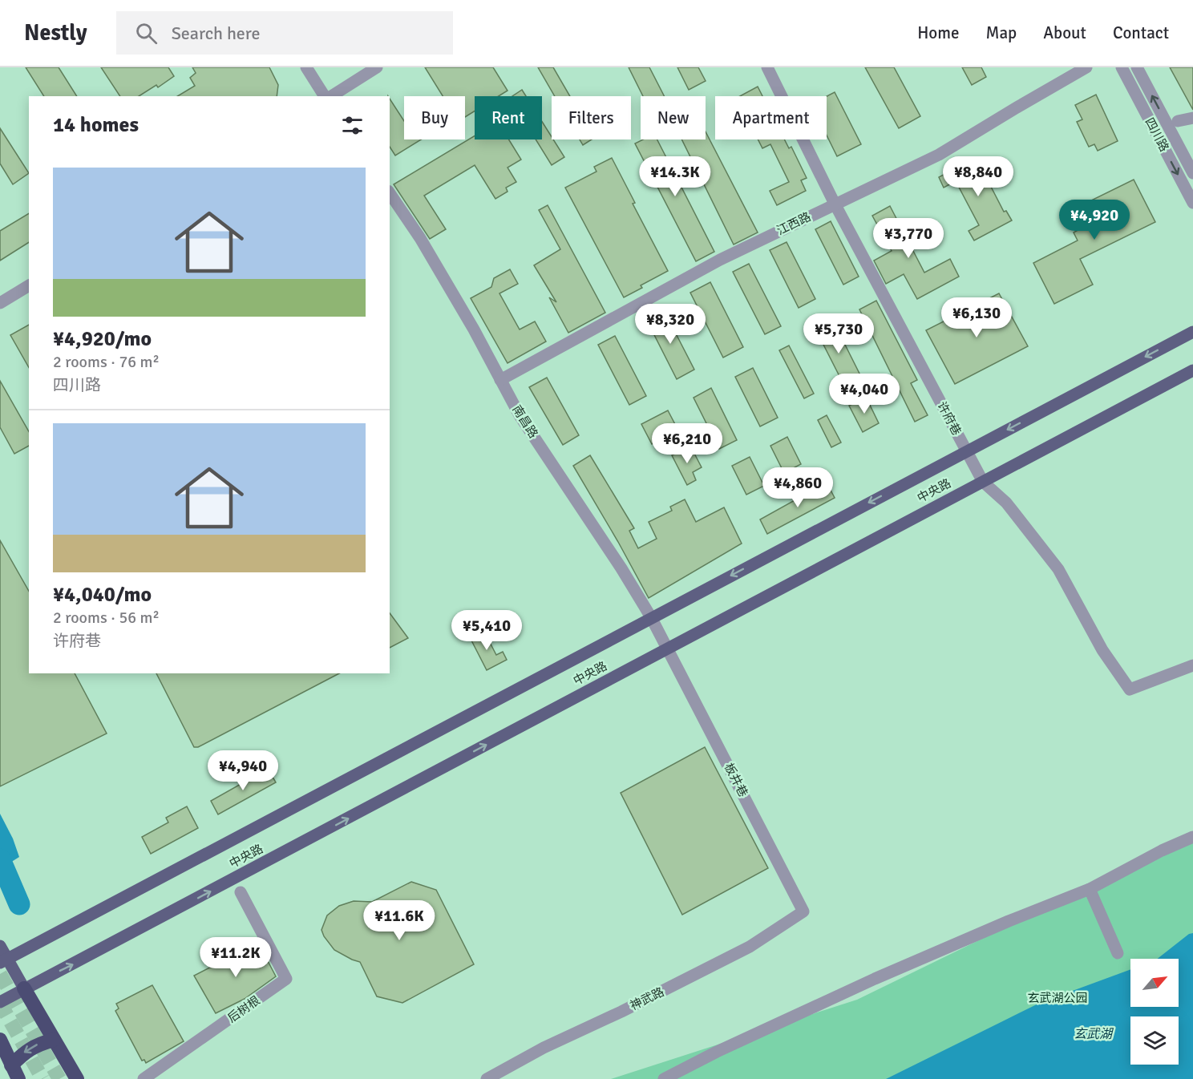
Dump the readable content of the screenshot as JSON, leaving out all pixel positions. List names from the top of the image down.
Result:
{
  "streets": {
    "main road": ["中央路"],
    "street": [
      "四川路",
      "江西路",
      "许府巷",
      "南昌路",
      "板井巷",
      "神武路",
      "后树根"
    ]
  },
  "crossings": [
    ["江西路", "许府巷"],
    ["江西路", "南昌路"],
    ["许府巷", "中央路"],
    ["南昌路", "中央路"],
    ["南昌路", "板井巷"],
    ["中央路", "板井巷"],
    ["板井巷", "神武路"]
  ],
  "water": ["玄武湖"],
  "parks": ["玄武湖公园"],
  "north": "top right",
  "page": {
    "header": "Nestly",
    "search": "Search here",
    "nav": [
      "Home",
      "Map",
      "About",
      "Contact"
    ],
    "chip": [
      "Buy",
      "Rent",
      "Filters",
      "New",
      "Apartment"
    ],
    "heading": "14 homes",
    "list": [
      {
        "name": "¥4,920/mo",
        "note": "2 rooms · 76 m² · 四川路"
      },
      {
        "name": "¥4,040/mo",
        "note": "2 rooms · 56 m² · 许府巷"
      }
    ],
    "price": [
      "¥14.3K",
      "¥8,840",
      "¥4,920",
      "¥3,770",
      "¥6,130",
      "¥8,320",
      "¥5,730",
      "¥4,040",
      "¥6,210",
      "¥4,860",
      "¥5,410",
      "¥4,940",
      "¥11.6K",
      "¥11.2K"
    ]
  }
}
